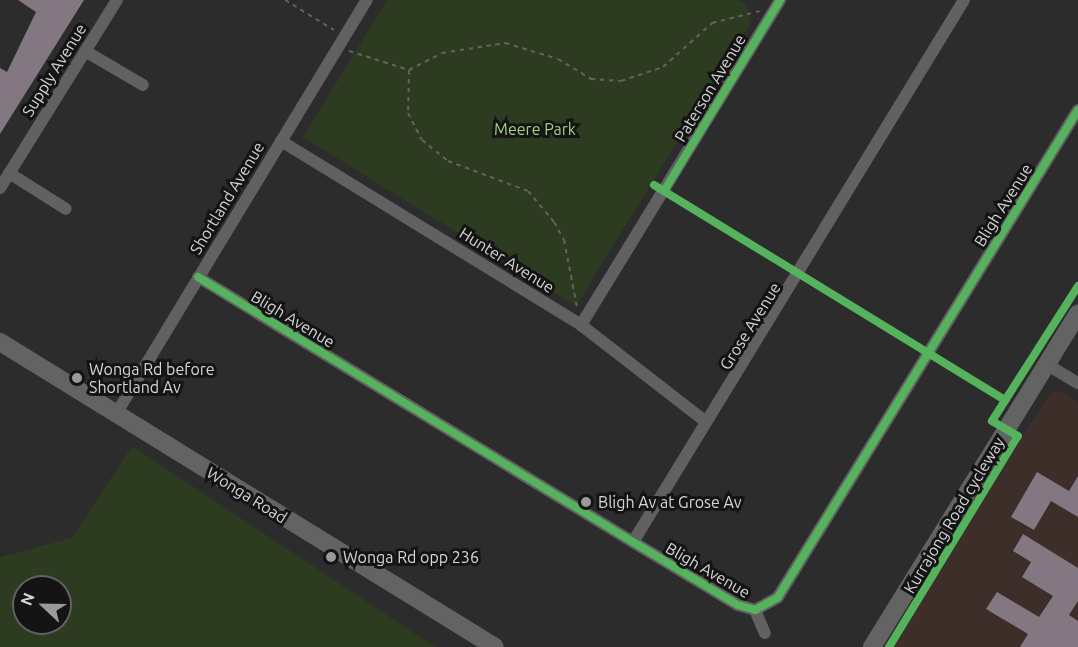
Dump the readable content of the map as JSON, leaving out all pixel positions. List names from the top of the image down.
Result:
{
  "streets": {
    "street": [
      "Supply Avenue",
      "Paterson Avenue",
      "Shortland Avenue",
      "Bligh Avenue",
      "Hunter Avenue",
      "Grose Avenue",
      "Wonga Road"
    ],
    "cycle path": ["Kurrajong Road cycleway"]
  },
  "crossings": [
    ["Paterson Avenue", "Hunter Avenue"],
    ["Shortland Avenue", "Bligh Avenue"],
    ["Shortland Avenue", "Hunter Avenue"],
    ["Shortland Avenue", "Wonga Road"],
    ["Bligh Avenue", "Grose Avenue"],
    ["Hunter Avenue", "Grose Avenue"]
  ],
  "parks": ["Meere Park"],
  "places": ["Wonga Rd before Shortland Av", "Bligh Av at Grose Av", "Wonga Rd opp 236"],
  "north": "left"
}
